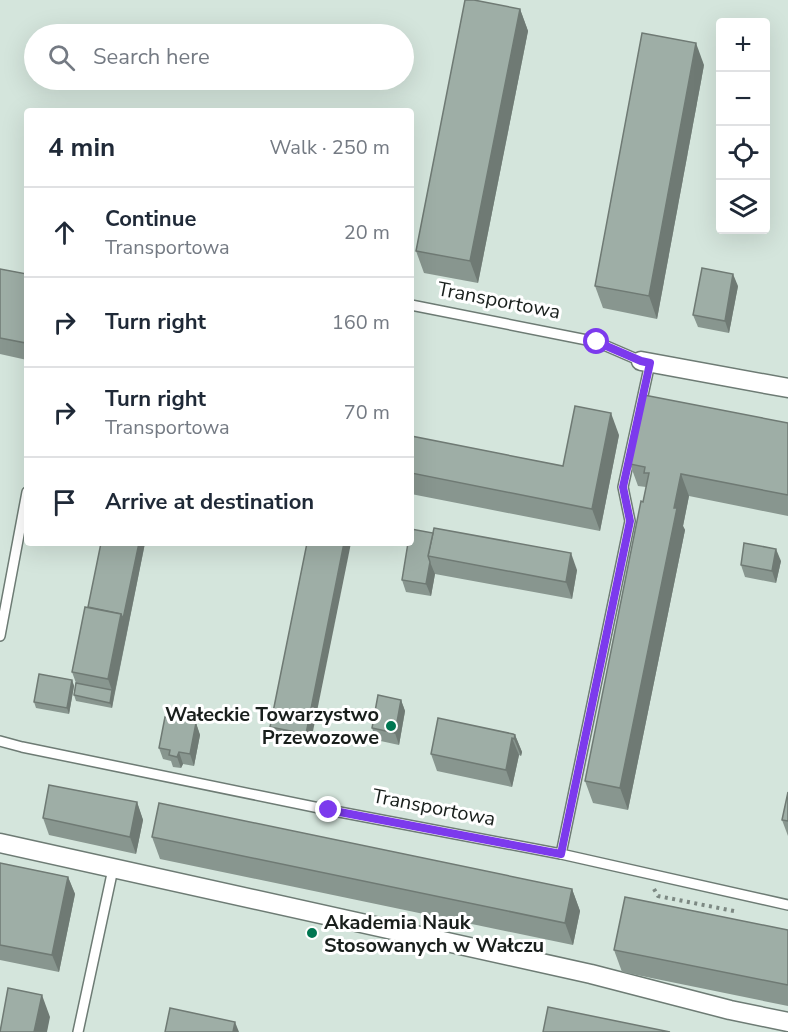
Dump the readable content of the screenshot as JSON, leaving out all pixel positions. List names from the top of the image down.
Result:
{
  "streets": {
    "street": ["Transportowa"]
  },
  "places": ["Wałeckie Towarzystwo Przewozowe", "Akademia Nauk Stosowanych w Wałczu"],
  "page": {
    "map_buttons": ["+", "−"],
    "search": "Search here",
    "heading": ["4 min", "Walk · 250 m"],
    "list": [
      ["Continue", "Transportowa", "20 m"],
      ["Turn right", "160 m"],
      ["Turn right", "Transportowa", "70 m"],
      "Arrive at destination"
    ]
  }
}
